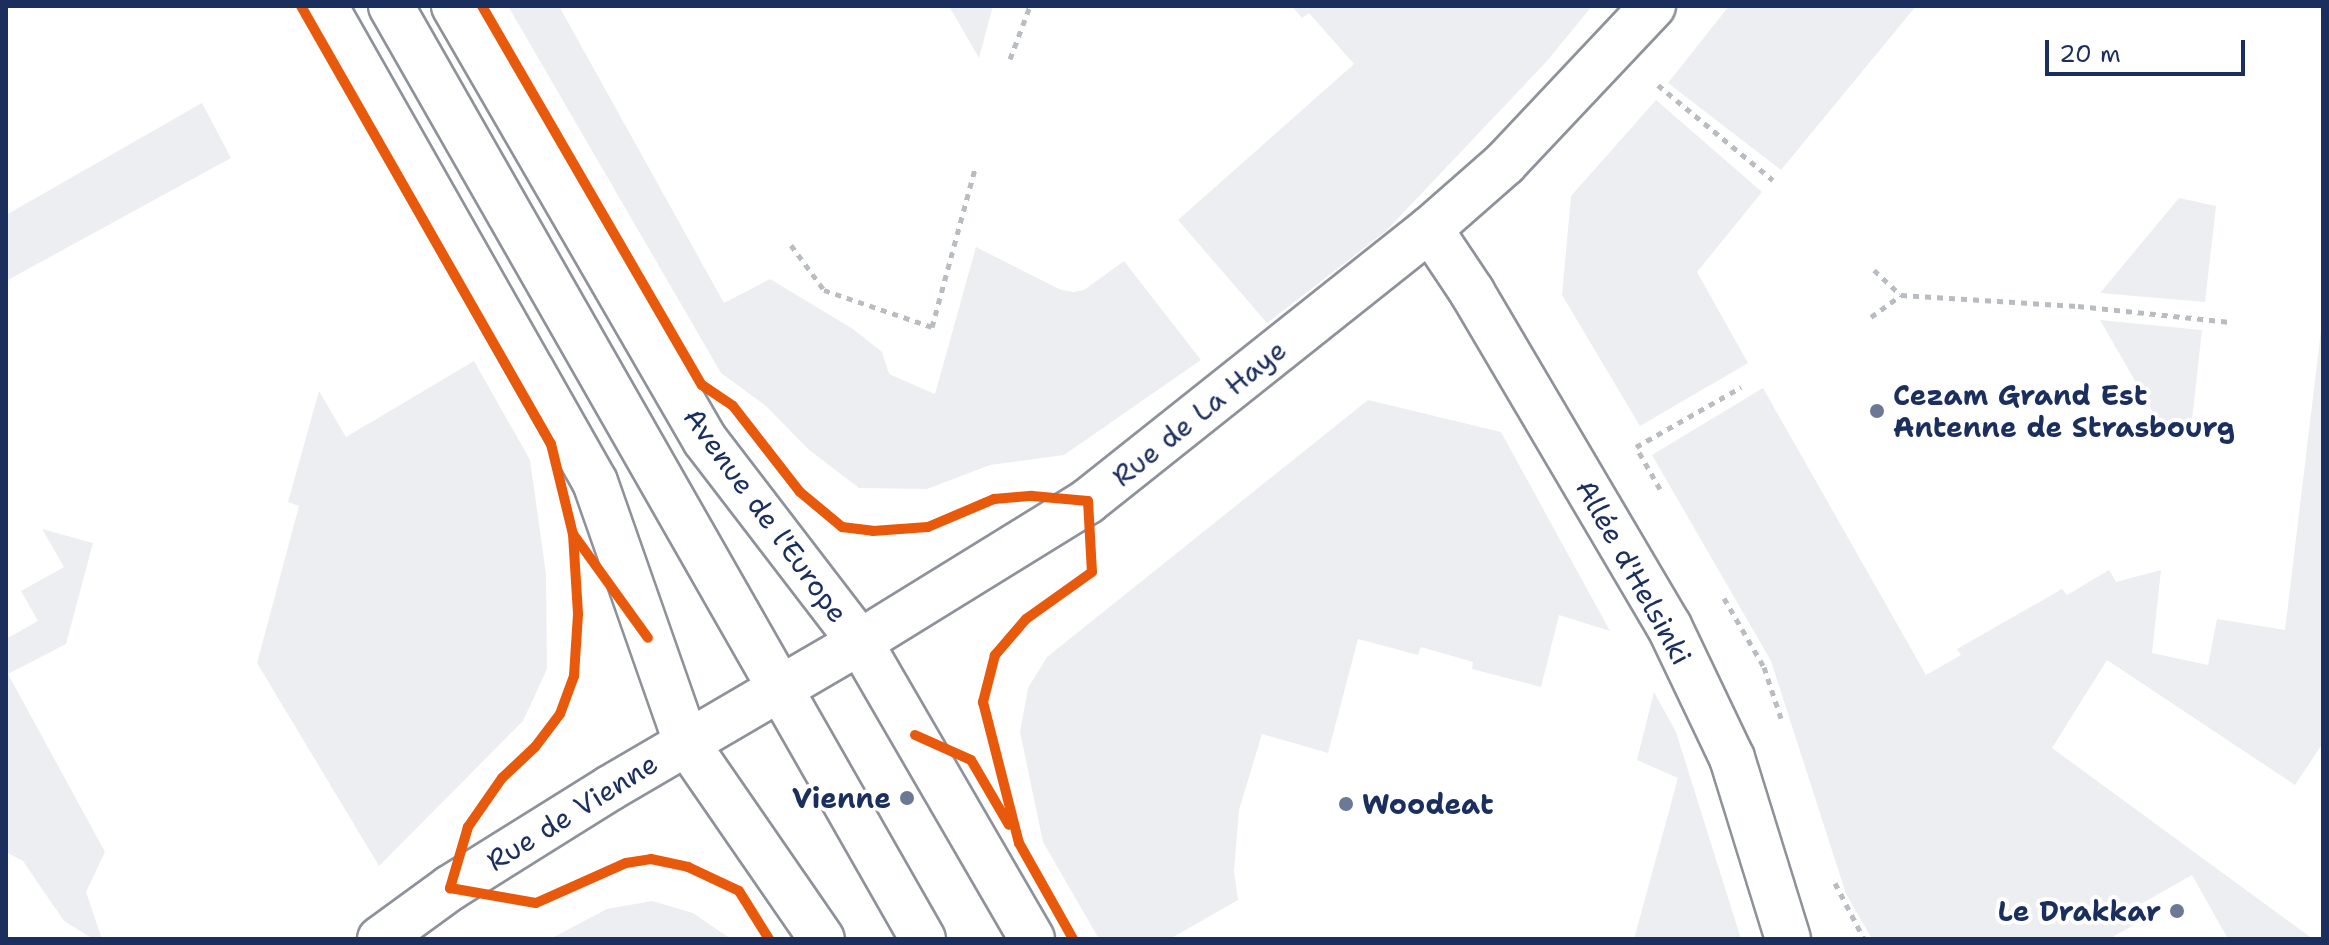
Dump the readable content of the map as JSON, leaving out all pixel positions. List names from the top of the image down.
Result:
{
  "streets": {
    "street": [
      "Rue de La Haye",
      "Avenue de l'Europe",
      "Allée d'Helsinki",
      "Rue de Vienne"
    ]
  },
  "crossings": [
    ["Rue de La Haye", "Avenue de l'Europe"],
    ["Rue de La Haye", "Allée d'Helsinki"],
    ["Rue de La Haye", "Rue de Vienne"]
  ],
  "places": [
    "Cezam Grand Est Antenne de Strasbourg",
    "Vienne",
    "Woodeat",
    "Le Drakkar"
  ],
  "scale_bar": "20 m"
}
